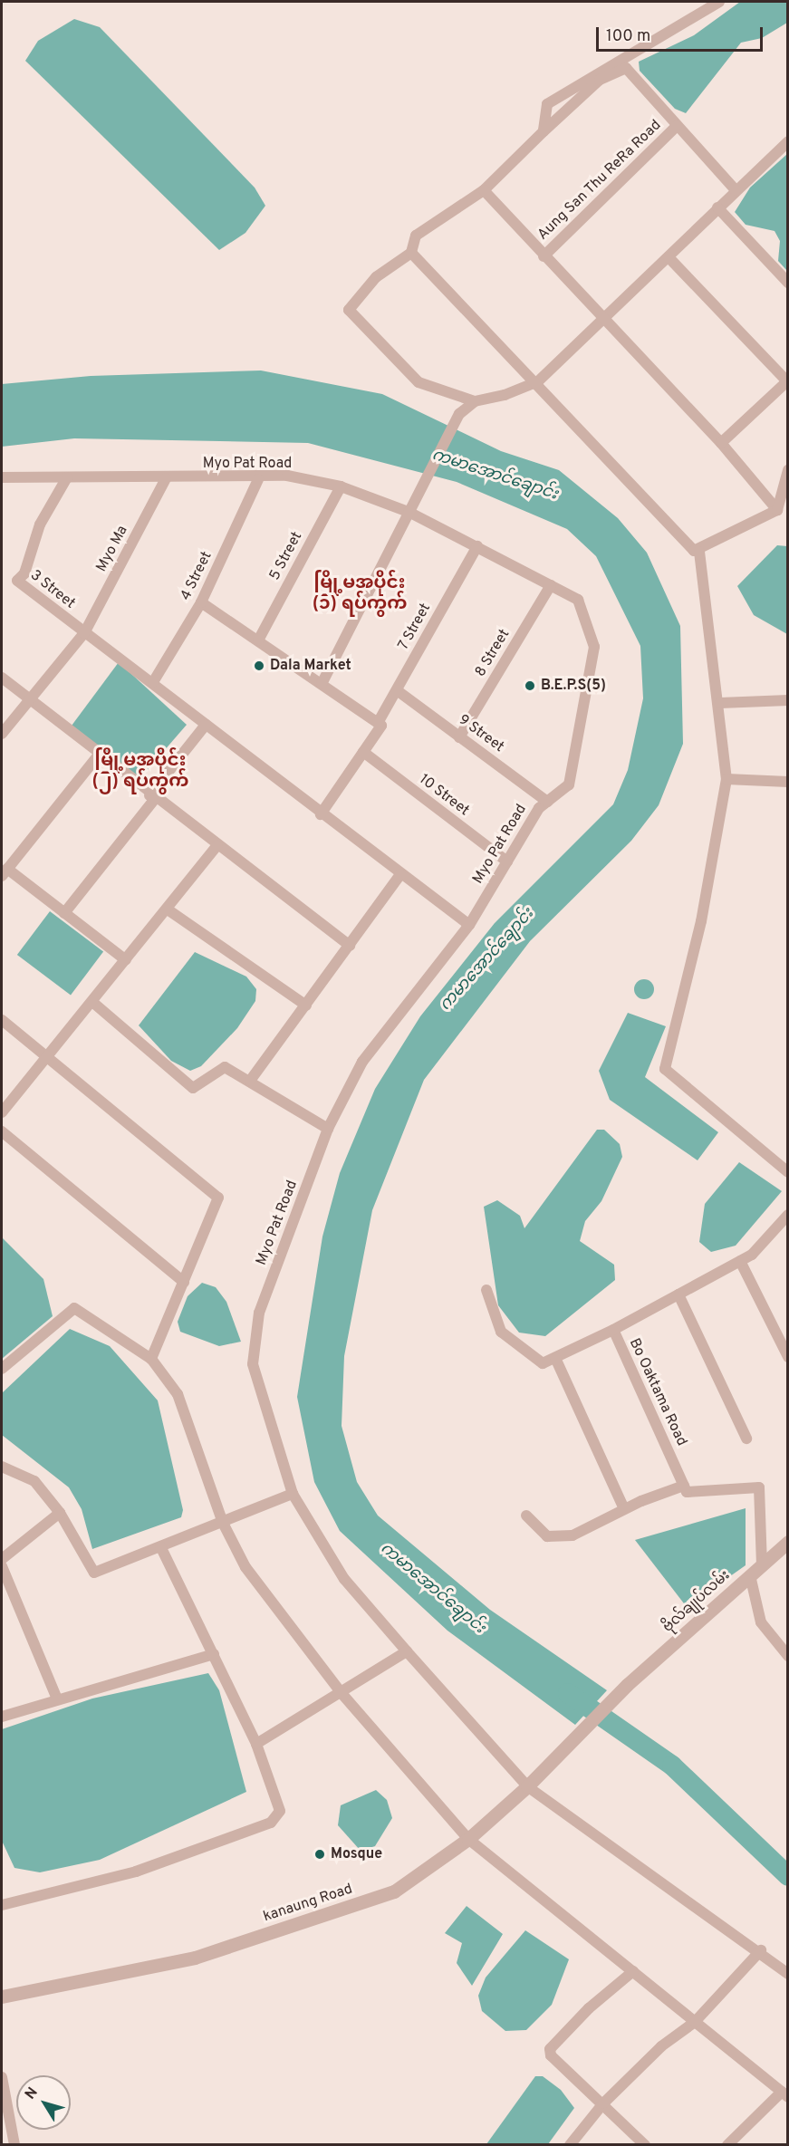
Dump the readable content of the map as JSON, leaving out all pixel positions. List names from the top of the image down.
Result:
{
  "streets": {
    "street": [
      "Aung San Thu ReRa Road",
      "Myo Pat Road",
      "Myo Ma",
      "5 Street",
      "4 Street",
      "3 Street",
      "7 Street",
      "8 Street",
      "9 Street",
      "10 Street",
      "Bo Oaktama Road",
      "ဗိုလ်ချုပ်လမ်း",
      "kanaung Road"
    ]
  },
  "crossings": [
    ["Myo Pat Road", "Myo Ma"],
    ["Myo Pat Road", "5 Street"],
    ["Myo Pat Road", "4 Street"],
    ["Myo Pat Road", "3 Street"],
    ["Myo Pat Road", "7 Street"],
    ["Myo Pat Road", "8 Street"],
    ["Myo Pat Road", "9 Street"],
    ["Myo Pat Road", "10 Street"],
    ["Myo Pat Road", "kanaung Road"],
    ["Myo Ma", "3 Street"],
    ["7 Street", "9 Street"],
    ["7 Street", "10 Street"],
    ["8 Street", "9 Street"],
    ["ဗိုလ်ချုပ်လမ်း", "kanaung Road"]
  ],
  "districts": ["မြို့မအပိုင်း (၁) ရပ်ကွက်", "မြို့မအပိုင်း (၂) ရပ်ကွက်"],
  "water": ["ကမာအောင်ချောင်း"],
  "places": ["Dala Market", "B.E.P.S(5)", "Mosque"],
  "scale_bar": "100 m",
  "north": "top left"
}
